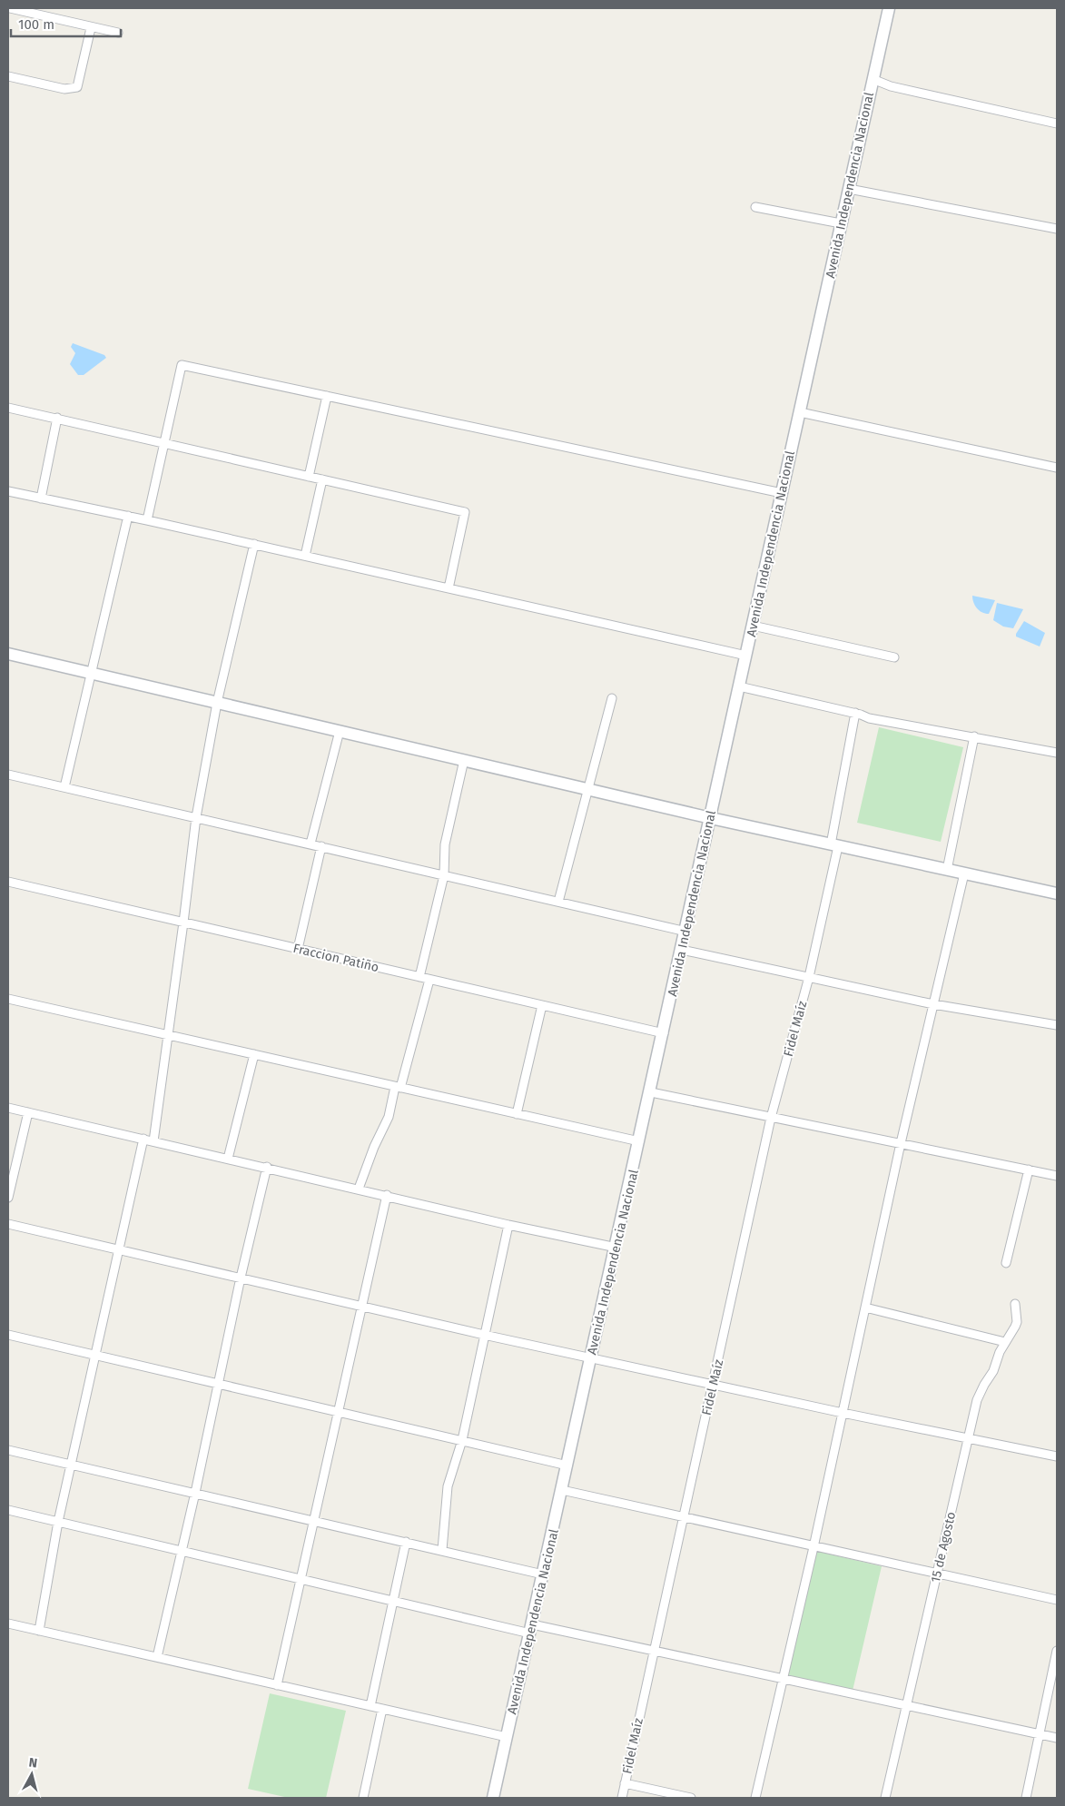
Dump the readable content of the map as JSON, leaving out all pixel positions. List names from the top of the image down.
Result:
{
  "streets": {
    "main road": ["Avenida Independencia Nacional"],
    "street": ["Fraccion Patiño", "Fidel Maíz", "15 de Agosto"]
  },
  "crossings": [
    ["Avenida Independencia Nacional", "Fraccion Patiño"]
  ],
  "scale_bar": "100 m",
  "north": "top"
}
